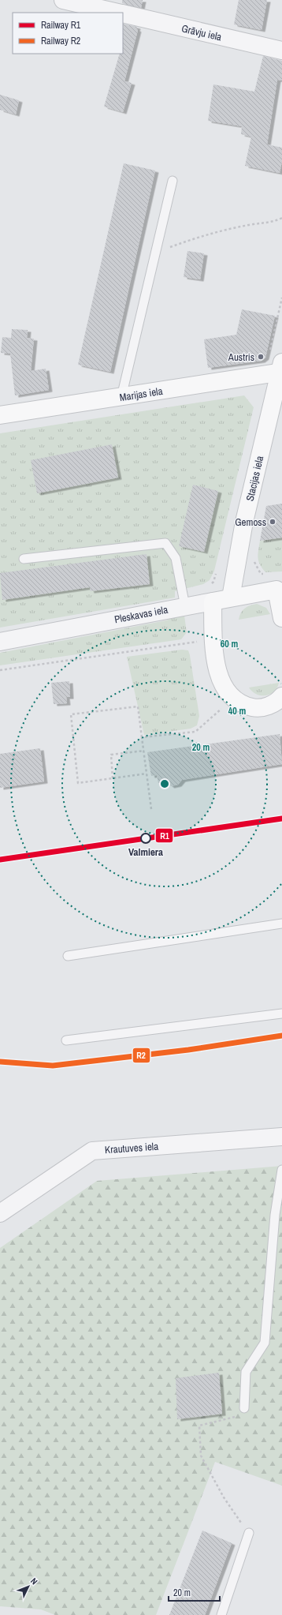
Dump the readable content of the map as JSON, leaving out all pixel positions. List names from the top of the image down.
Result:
{
  "streets": {
    "main road": ["Marijas iela", "Stacijas iela", "Pleskavas iela"],
    "street": ["Grāvju iela", "Krautuves iela"]
  },
  "crossings": [
    ["Marijas iela", "Stacijas iela"],
    ["Stacijas iela", "Pleskavas iela"]
  ],
  "places": ["Austris", "Gemoss", "Valmiera"],
  "lines": ["rail line R1", "rail line R2"],
  "legend": ["Railway R1", "Railway R2"],
  "scale_bar": "20 m",
  "north": "top right",
  "rings": ["60 m", "40 m", "20 m"]
}
